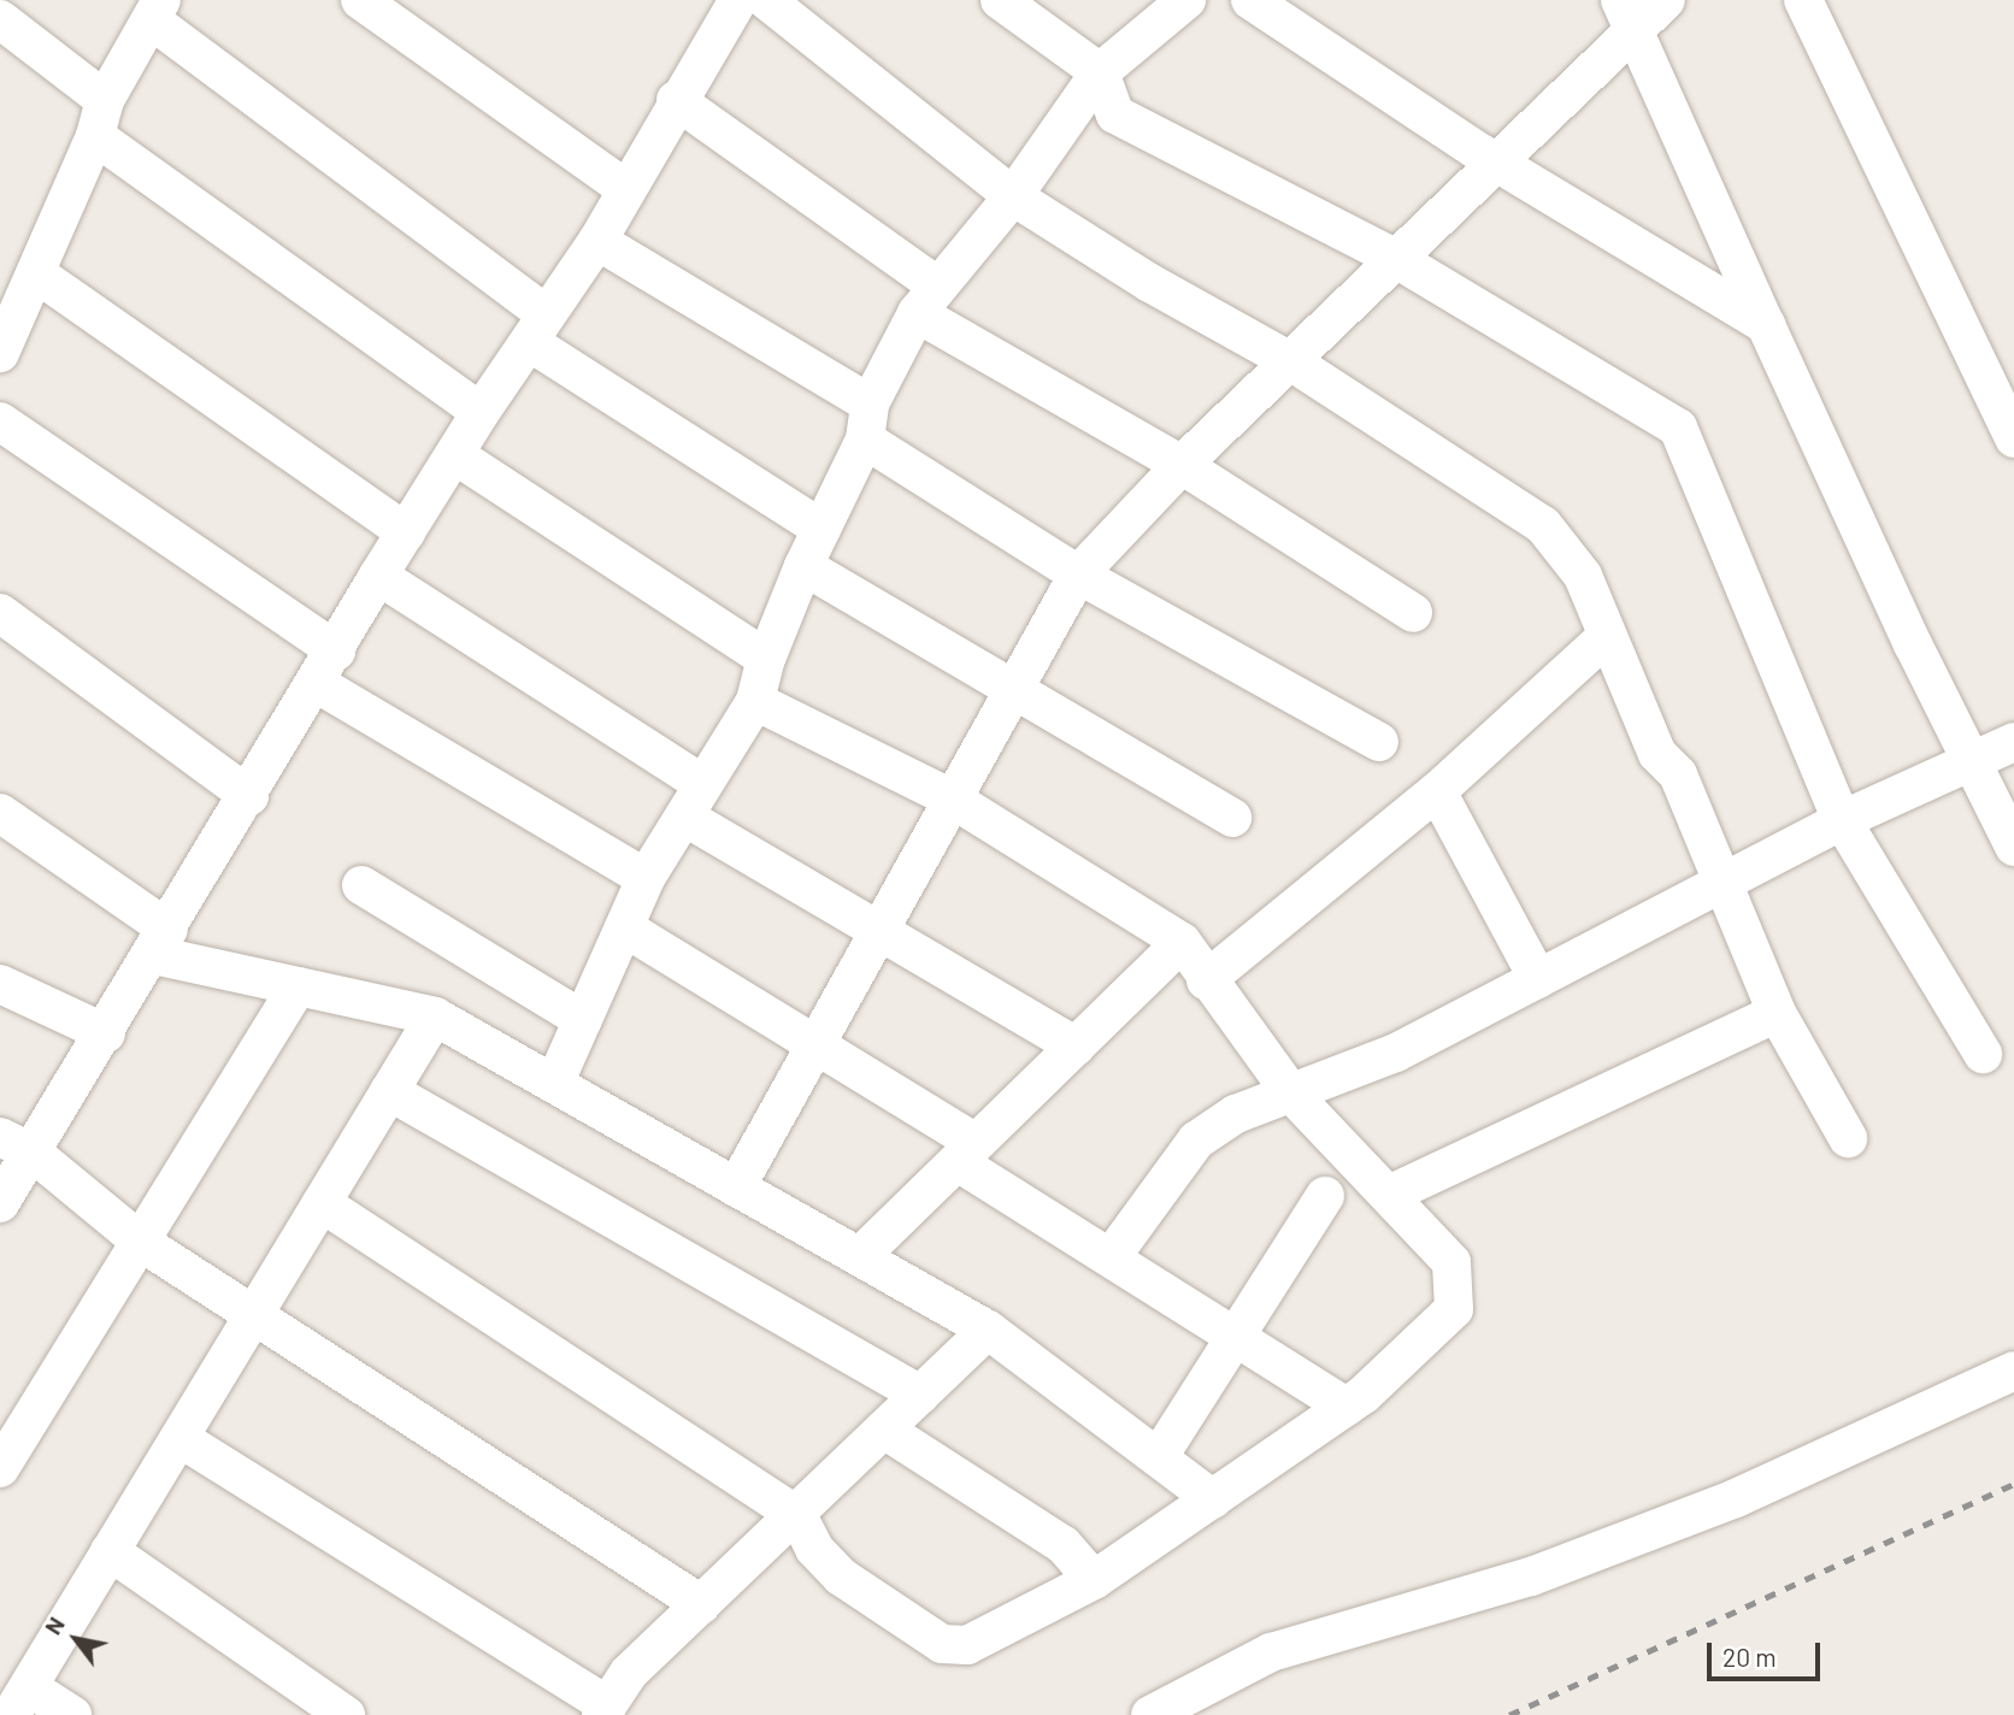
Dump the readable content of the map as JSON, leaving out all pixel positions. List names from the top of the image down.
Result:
{
  "scale_bar": "20 m",
  "north": "top left"
}
